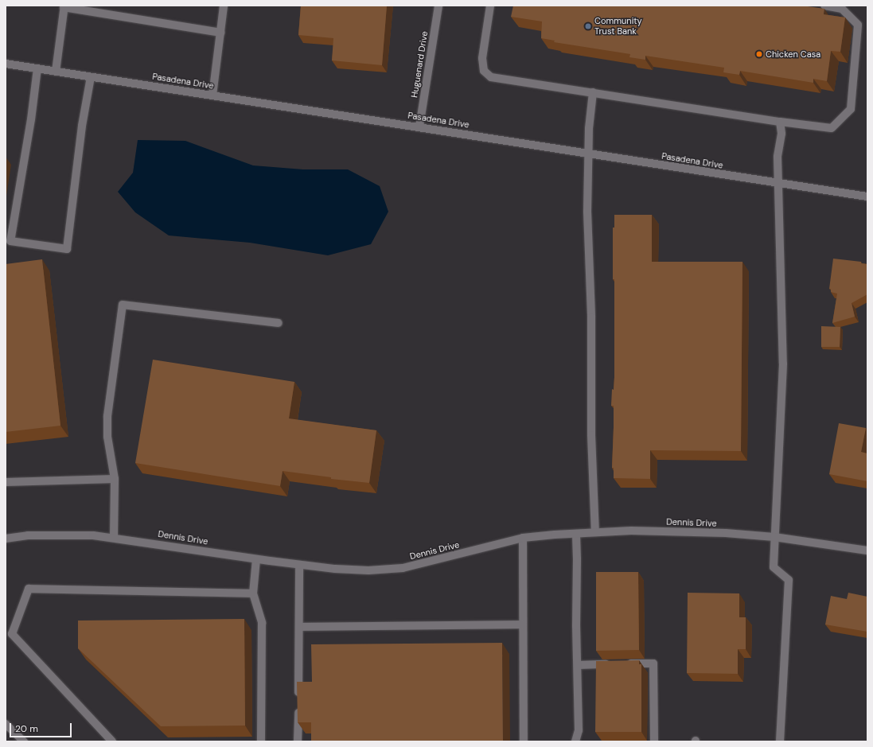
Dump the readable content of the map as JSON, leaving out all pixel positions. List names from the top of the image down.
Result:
{
  "streets": {
    "street": ["Huguenard Drive", "Pasadena Drive", "Dennis Drive"]
  },
  "crossings": [
    ["Huguenard Drive", "Pasadena Drive"]
  ],
  "places": ["Community Trust Bank", "Chicken Casa"],
  "scale_bar": "20 m"
}
